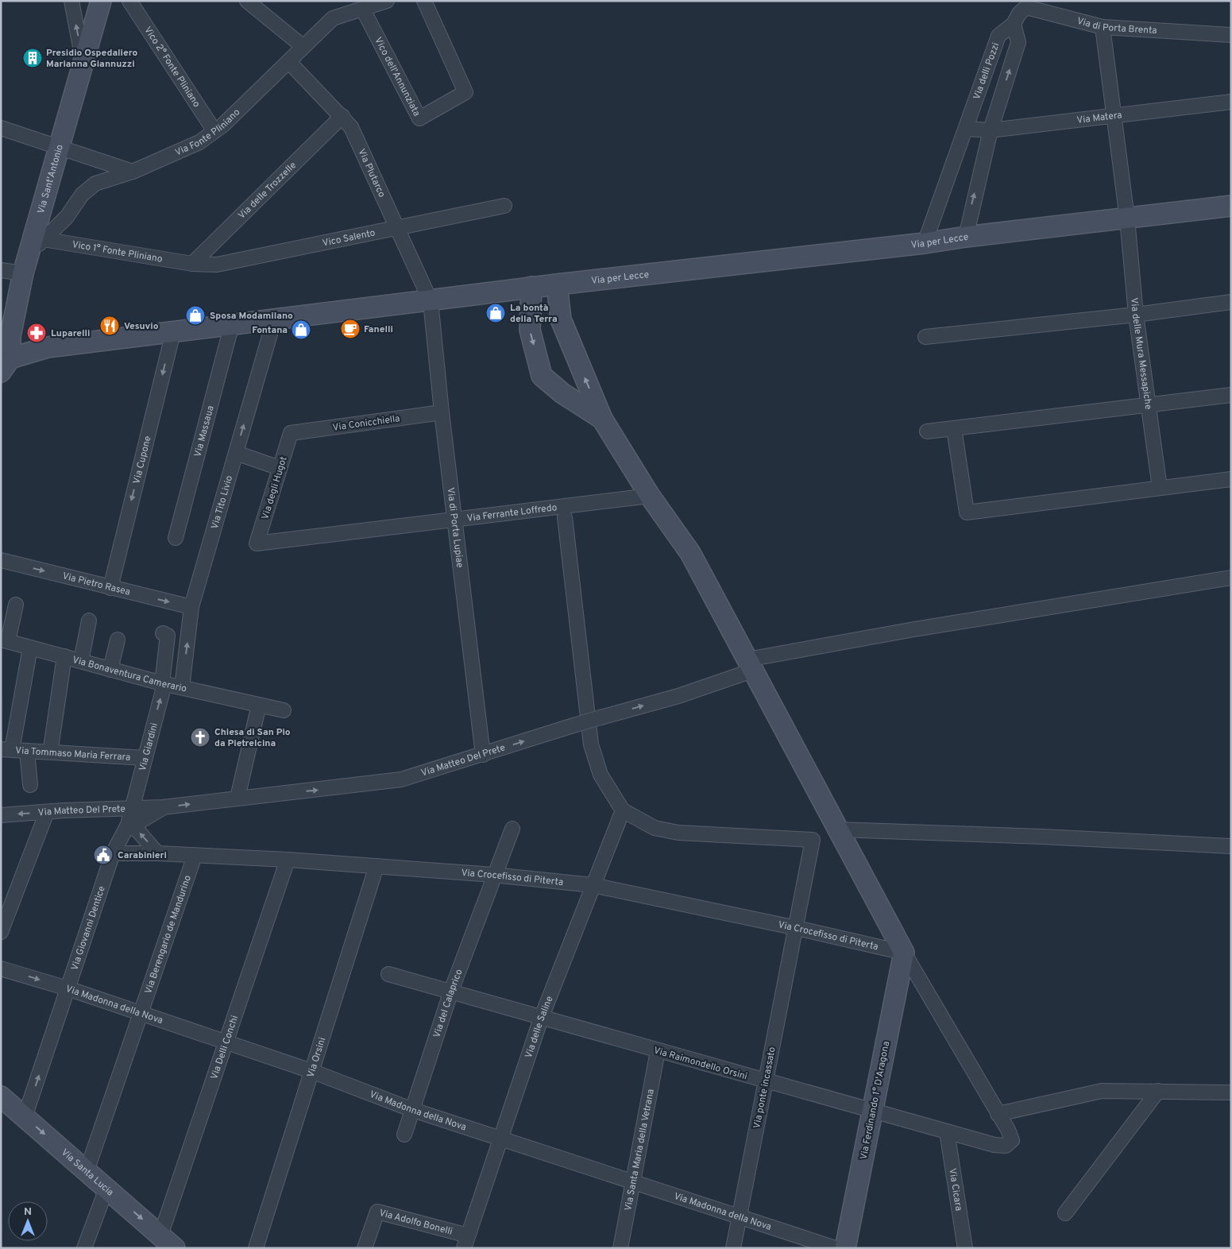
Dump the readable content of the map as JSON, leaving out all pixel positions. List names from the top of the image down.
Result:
{
  "streets": {
    "street": [
      "Via di Porta Brenta",
      "Vico 2° Fonte Pliniano",
      "Via delli Pozzi",
      "Vico dell'Annunziata",
      "Via Matera",
      "Via Fonte Pliniano",
      "Via Plutarco",
      "Via Sant'Antonio",
      "Via delle Trozzelle",
      "Vico Salento",
      "Via per Lecce",
      "Vico 1° Fonte Pliniano",
      "Via delle Mura Messapiche",
      "Via Conicchiella",
      "Via Massaua",
      "Via Cupone",
      "Via degli Hugot",
      "Via Tito Livio",
      "Via Ferrante Loffredo",
      "Via di Porta Lupiae",
      "Via Pietro Rasea",
      "Via Bonaventura Camerario",
      "Via Giardini",
      "Via Tommaso Maria Ferrara",
      "Via Matteo Del Prete",
      "Via Crocefisso di Piterta",
      "Via Giovanni Dentice",
      "Via Berengario de Mandurino",
      "Via Madonna della Nova",
      "Via del Calaprico",
      "Via delle Saline",
      "Via Delli Conchi",
      "Via Orsini",
      "Via Raimondello Orsini",
      "Via ponte incassato",
      "Via Ferdinando 1° D'Aragona",
      "Via Santa Maria della Vetrana",
      "Via Santa Lucia",
      "Via Cicara",
      "Via Adolfo Bonelli"
    ]
  },
  "crossings": [
    ["Via di Porta Brenta", "Via delli Pozzi"],
    ["Via di Porta Brenta", "Via delle Mura Messapiche"],
    ["Vico 2° Fonte Pliniano", "Via Fonte Pliniano"],
    ["Via delli Pozzi", "Via Matera"],
    ["Via delli Pozzi", "Via per Lecce"],
    ["Vico dell'Annunziata", "Via Fonte Pliniano"],
    ["Via Matera", "Via delle Mura Messapiche"],
    ["Via Fonte Pliniano", "Via Plutarco"],
    ["Via Fonte Pliniano", "Via Sant'Antonio"],
    ["Via Fonte Pliniano", "Vico 1° Fonte Pliniano"],
    ["Via Plutarco", "Via delle Trozzelle"],
    ["Via Plutarco", "Vico Salento"],
    ["Via Plutarco", "Via per Lecce"],
    ["Via Plutarco", "Via di Porta Lupiae"],
    ["Via Sant'Antonio", "Via per Lecce"],
    ["Via delle Trozzelle", "Vico Salento"],
    ["Via delle Trozzelle", "Vico 1° Fonte Pliniano"],
    ["Vico Salento", "Vico 1° Fonte Pliniano"],
    ["Via per Lecce", "Via delle Mura Messapiche"],
    ["Via per Lecce", "Via Massaua"],
    ["Via per Lecce", "Via Cupone"],
    ["Via per Lecce", "Via Tito Livio"],
    ["Via per Lecce", "Via di Porta Lupiae"],
    ["Via Conicchiella", "Via degli Hugot"],
    ["Via Conicchiella", "Via di Porta Lupiae"],
    ["Via Cupone", "Via Pietro Rasea"],
    ["Via degli Hugot", "Via Ferrante Loffredo"],
    ["Via Tito Livio", "Via Pietro Rasea"],
    ["Via Tito Livio", "Via Bonaventura Camerario"],
    ["Via Ferrante Loffredo", "Via di Porta Lupiae"],
    ["Via di Porta Lupiae", "Via Matteo Del Prete"],
    ["Via Bonaventura Camerario", "Via Giardini"],
    ["Via Giardini", "Via Tommaso Maria Ferrara"],
    ["Via Giardini", "Via Matteo Del Prete"],
    ["Via Giardini", "Via Giovanni Dentice"],
    ["Via Matteo Del Prete", "Via Giovanni Dentice"],
    ["Via Crocefisso di Piterta", "Via Giovanni Dentice"],
    ["Via Crocefisso di Piterta", "Via Berengario de Mandurino"],
    ["Via Crocefisso di Piterta", "Via del Calaprico"],
    ["Via Crocefisso di Piterta", "Via delle Saline"],
    ["Via Crocefisso di Piterta", "Via Delli Conchi"],
    ["Via Crocefisso di Piterta", "Via Orsini"],
    ["Via Crocefisso di Piterta", "Via ponte incassato"],
    ["Via Crocefisso di Piterta", "Via Ferdinando 1° D'Aragona"],
    ["Via Giovanni Dentice", "Via Madonna della Nova"],
    ["Via Giovanni Dentice", "Via Santa Lucia"],
    ["Via Berengario de Mandurino", "Via Madonna della Nova"],
    ["Via Berengario de Mandurino", "Via Santa Lucia"],
    ["Via Madonna della Nova", "Via del Calaprico"],
    ["Via Madonna della Nova", "Via delle Saline"],
    ["Via Madonna della Nova", "Via Delli Conchi"],
    ["Via Madonna della Nova", "Via Orsini"],
    ["Via Madonna della Nova", "Via ponte incassato"],
    ["Via Madonna della Nova", "Via Santa Maria della Vetrana"],
    ["Via del Calaprico", "Via Raimondello Orsini"],
    ["Via delle Saline", "Via Raimondello Orsini"],
    ["Via delle Saline", "Via ponte incassato"],
    ["Via delle Saline", "Via Adolfo Bonelli"],
    ["Via Delli Conchi", "Via Santa Lucia"],
    ["Via Raimondello Orsini", "Via ponte incassato"],
    ["Via Raimondello Orsini", "Via Ferdinando 1° D'Aragona"],
    ["Via Raimondello Orsini", "Via Santa Maria della Vetrana"],
    ["Via Raimondello Orsini", "Via Cicara"]
  ],
  "one_way": [
    "Via Cupone",
    "Via Pietro Rasea",
    "Via Matteo Del Prete",
    "Via Giovanni Dentice",
    "Via Santa Lucia"
  ],
  "places": {
    "building": ["Presidio Ospedaliero Marianna Giannuzzi"],
    "shop": ["La bontà della Terra", "Sposa Modamilano", "Fontana"],
    "restaurant": ["Vesuvio"],
    "cafe": ["Fanelli"],
    "pharmacy": ["Luparelli"],
    "church": ["Chiesa di San Pio da Pietrelcina"],
    "public building": ["Carabinieri"]
  },
  "north": "top"
}
